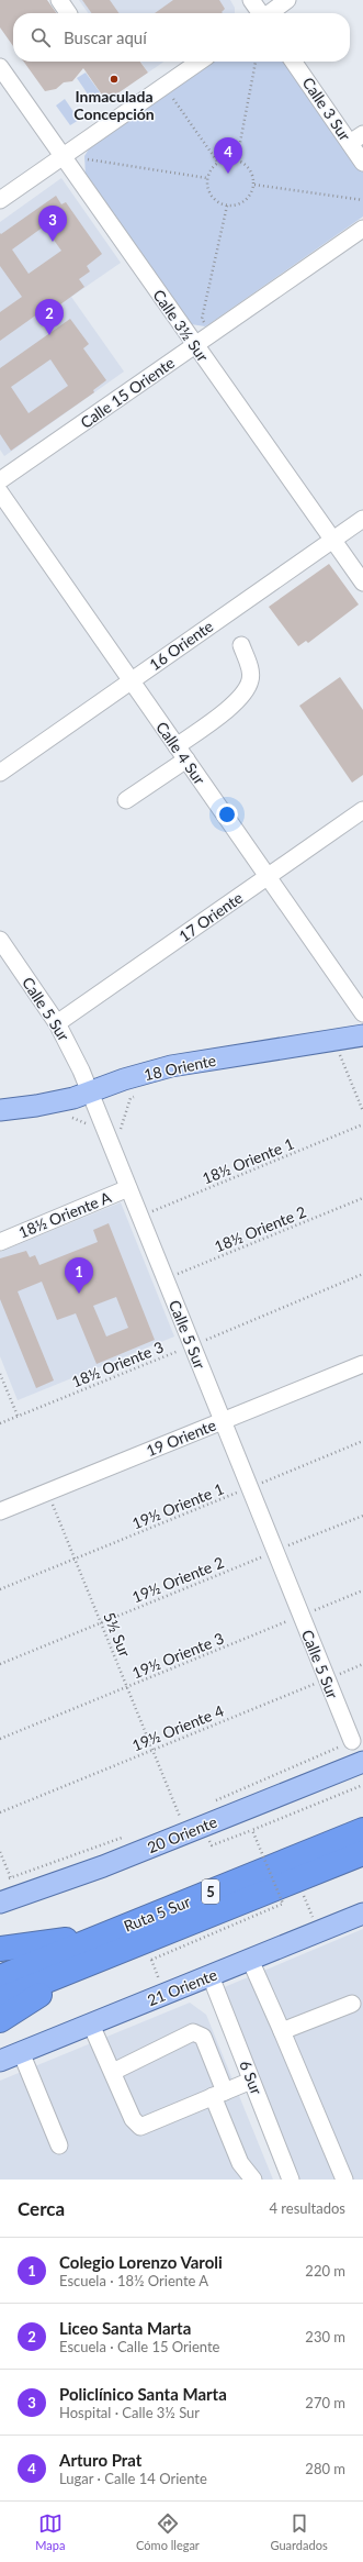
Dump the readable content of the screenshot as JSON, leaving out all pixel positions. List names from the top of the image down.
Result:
{
  "streets": {
    "highway": ["5", "Ruta 5 Sur"],
    "main road": ["18 Oriente", "20 Oriente", "21 Oriente"],
    "street": [
      "Calle 3 Sur",
      "Calle 3½ Sur",
      "Calle 15 Oriente",
      "16 Oriente",
      "Calle 4 Sur",
      "17 Oriente",
      "Calle 5 Sur",
      "18½ Oriente A",
      "19 Oriente",
      "6 Sur"
    ],
    "path": [
      "18½ Oriente 1",
      "18½ Oriente 2",
      "18½ Oriente 3",
      "19½ Oriente 1",
      "19½ Oriente 2",
      "5½ Sur",
      "19½ Oriente 3",
      "19½ Oriente 4"
    ]
  },
  "crossings": [
    ["Calle 3½ Sur", "Calle 15 Oriente"],
    ["Calle 3½ Sur", "16 Oriente"],
    ["16 Oriente", "Calle 4 Sur"],
    ["Calle 4 Sur", "17 Oriente"],
    ["17 Oriente", "Calle 5 Sur"],
    ["Calle 5 Sur", "18 Oriente"],
    ["Calle 5 Sur", "18½ Oriente 1"],
    ["Calle 5 Sur", "18½ Oriente A"],
    ["Calle 5 Sur", "18½ Oriente 2"],
    ["Calle 5 Sur", "18½ Oriente 3"],
    ["Calle 5 Sur", "19 Oriente"],
    ["Calle 5 Sur", "19½ Oriente 1"],
    ["Calle 5 Sur", "19½ Oriente 2"],
    ["Calle 5 Sur", "19½ Oriente 3"],
    ["Calle 5 Sur", "19½ Oriente 4"],
    ["19 Oriente", "5½ Sur"],
    ["19½ Oriente 1", "5½ Sur"],
    ["19½ Oriente 2", "5½ Sur"],
    ["5½ Sur", "19½ Oriente 3"],
    ["5½ Sur", "19½ Oriente 4"],
    ["5½ Sur", "20 Oriente"],
    ["21 Oriente", "6 Sur"]
  ],
  "places": ["Inmaculada Concepción"],
  "page": {
    "search": "Buscar aquí",
    "pins": [
      "4",
      "3",
      "2",
      "1"
    ],
    "heading": ["Cerca", "4 resultados"],
    "list": [
      {
        "mark": "1",
        "name": "Colegio Lorenzo Varoli",
        "note": "Escuela · 18½ Oriente A",
        "value": "220 m"
      },
      {
        "mark": "2",
        "name": "Liceo Santa Marta",
        "note": "Escuela · Calle 15 Oriente",
        "value": "230 m"
      },
      {
        "mark": "3",
        "name": "Policlínico Santa Marta",
        "note": "Hospital · Calle 3½ Sur",
        "value": "270 m"
      },
      {
        "mark": "4",
        "name": "Arturo Prat",
        "note": "Lugar · Calle 14 Oriente",
        "value": "280 m"
      }
    ],
    "nav": ["Mapa", "Cómo llegar", "Guardados"]
  }
}
